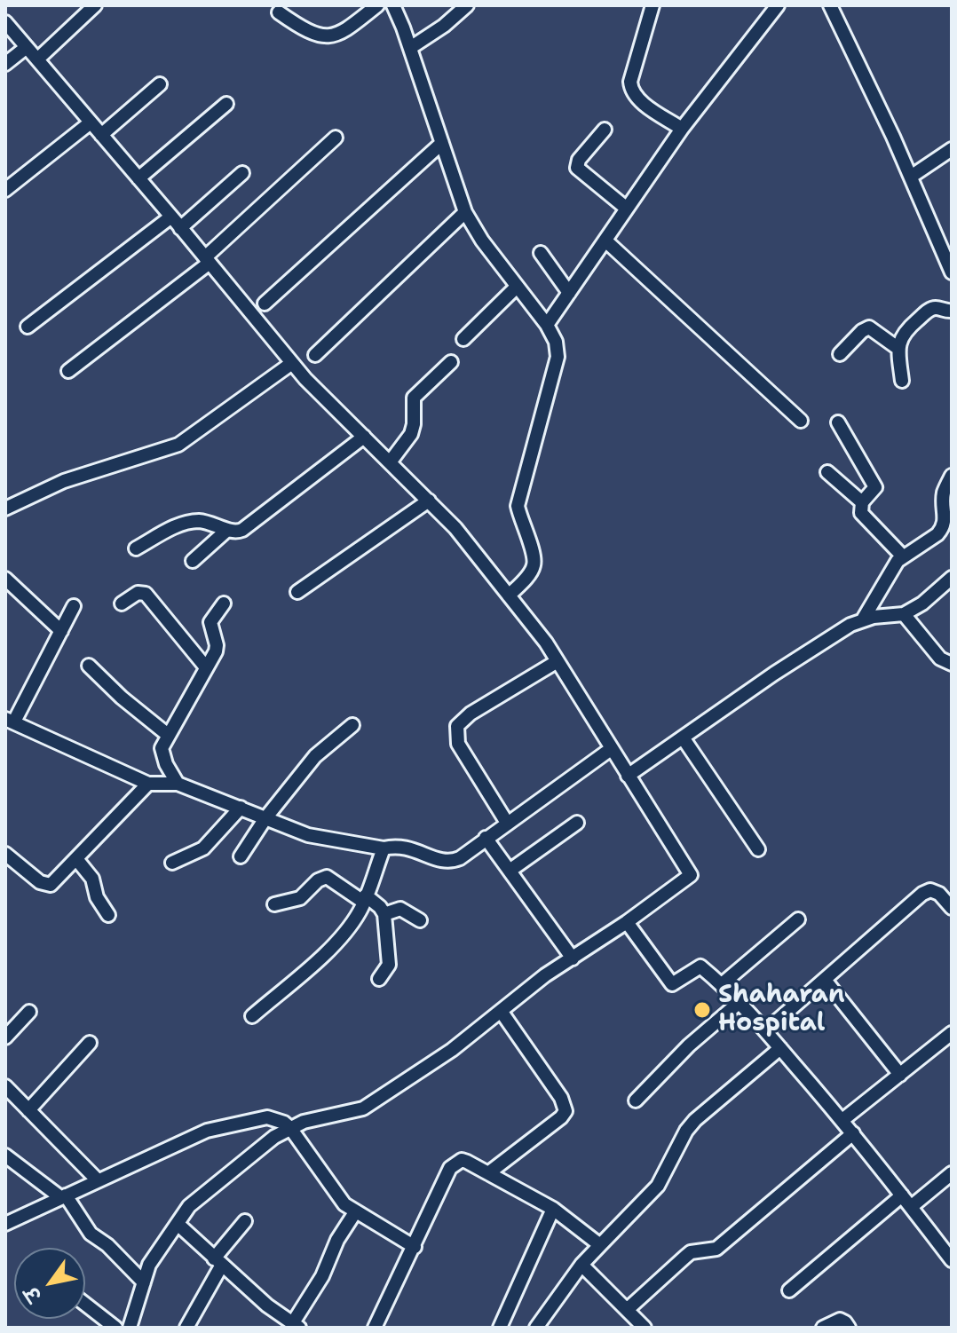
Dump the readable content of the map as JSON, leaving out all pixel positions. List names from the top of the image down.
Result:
{
  "places": ["Shaharan Hospital"],
  "north": "bottom left"
}
